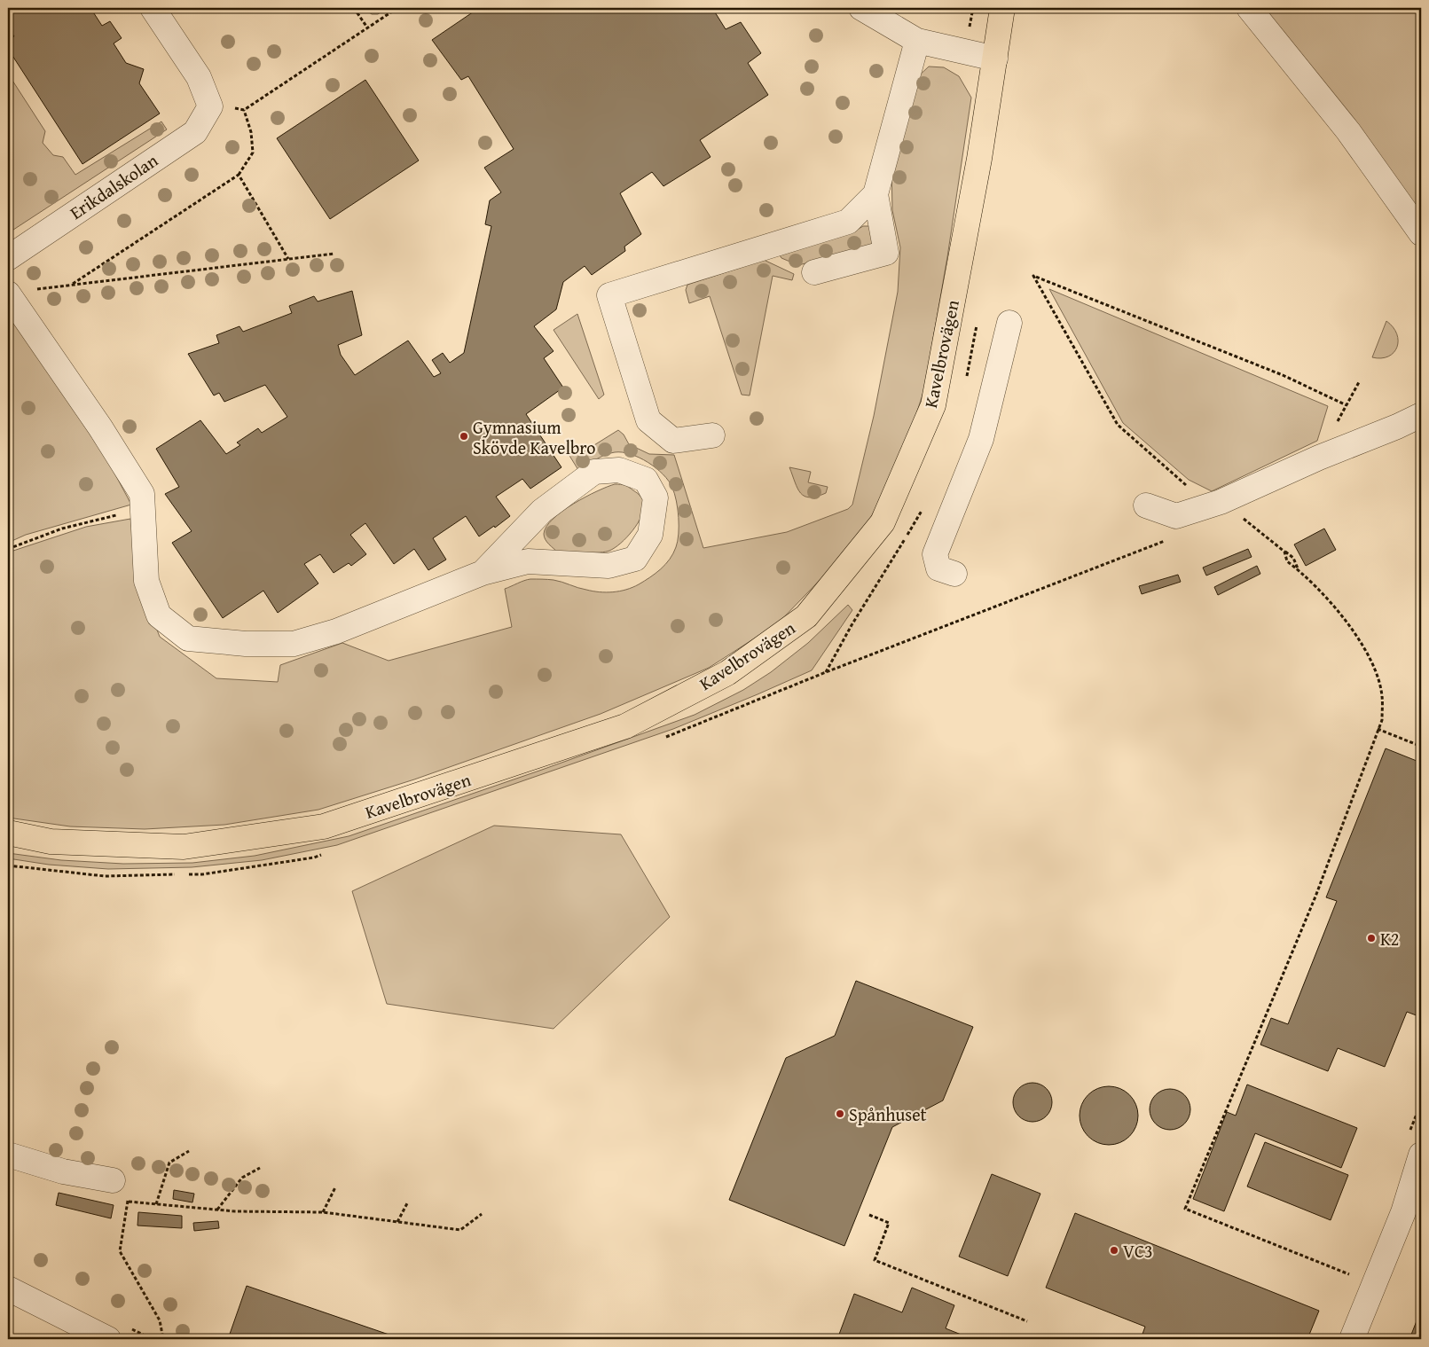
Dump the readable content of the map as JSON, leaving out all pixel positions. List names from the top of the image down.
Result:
{
  "streets": {
    "main road": ["Kavelbrovägen"],
    "street": ["Erikdalskolan"]
  },
  "places": [
    "Gymnasium Skövde Kavelbro",
    "K2",
    "Spånhuset",
    "VC3"
  ]
}
